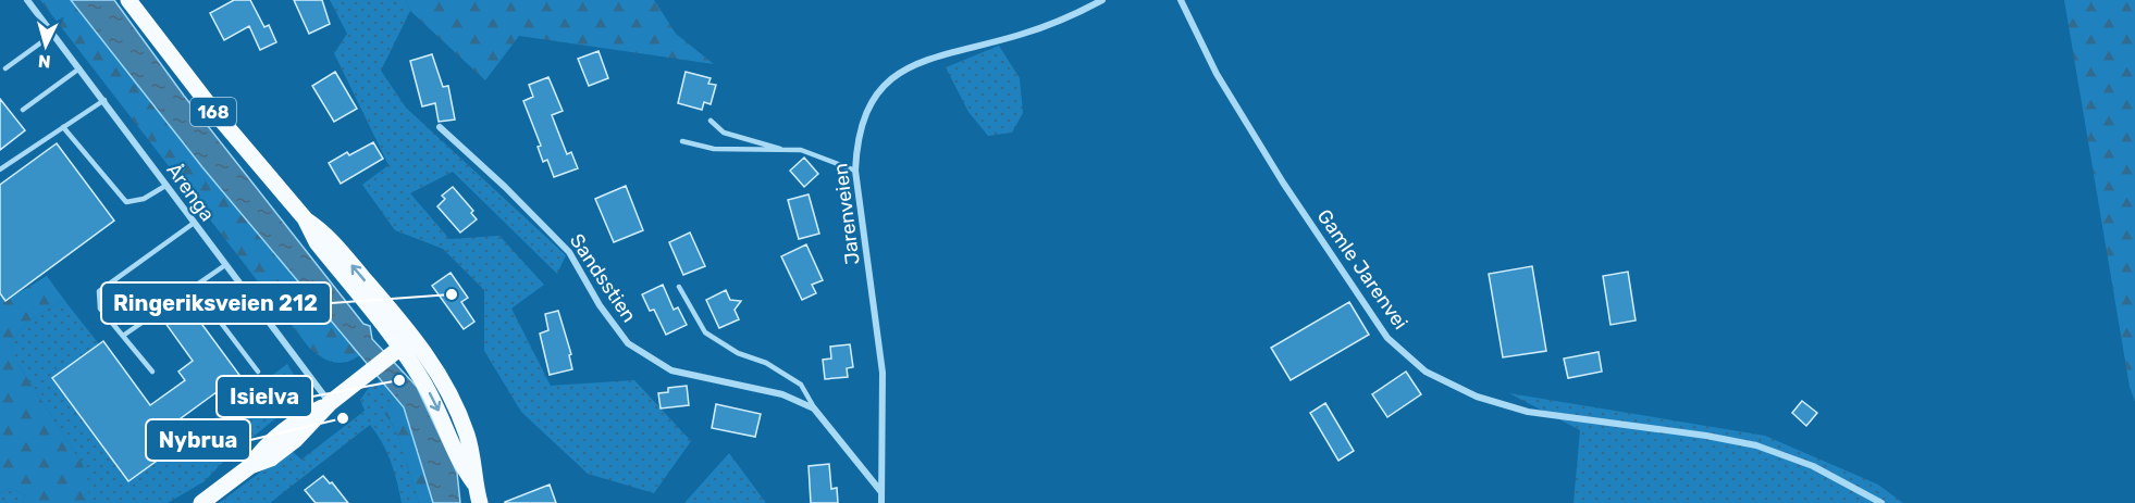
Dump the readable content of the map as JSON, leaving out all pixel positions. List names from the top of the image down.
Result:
{
  "streets": {
    "main road": ["168"],
    "street": [
      "Årenga",
      "Jarenveien",
      "Gamle Jarenvei",
      "Sandsstien"
    ]
  },
  "crossings": [
    ["Jarenveien", "Sandsstien"]
  ],
  "places": ["Ringeriksveien 212", "Isielva", "Nybrua"],
  "north": "bottom"
}
